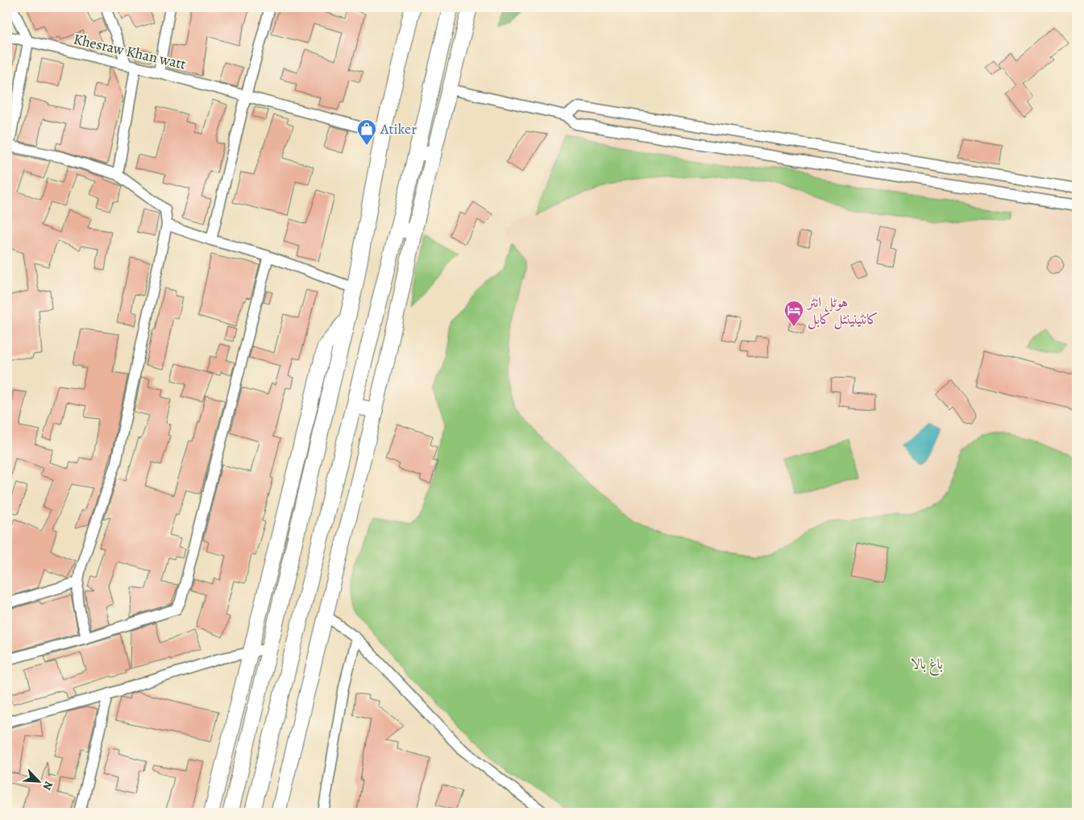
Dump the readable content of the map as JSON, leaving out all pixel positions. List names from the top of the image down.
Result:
{
  "streets": {
    "street": ["Khesraw Khan watt"]
  },
  "parks": ["باغ بالا"],
  "places": {
    "shop": ["Atiker"],
    "hotel": ["ہوٹل انٹر کانٹینینٹل کابل"]
  },
  "north": "bottom right"
}
